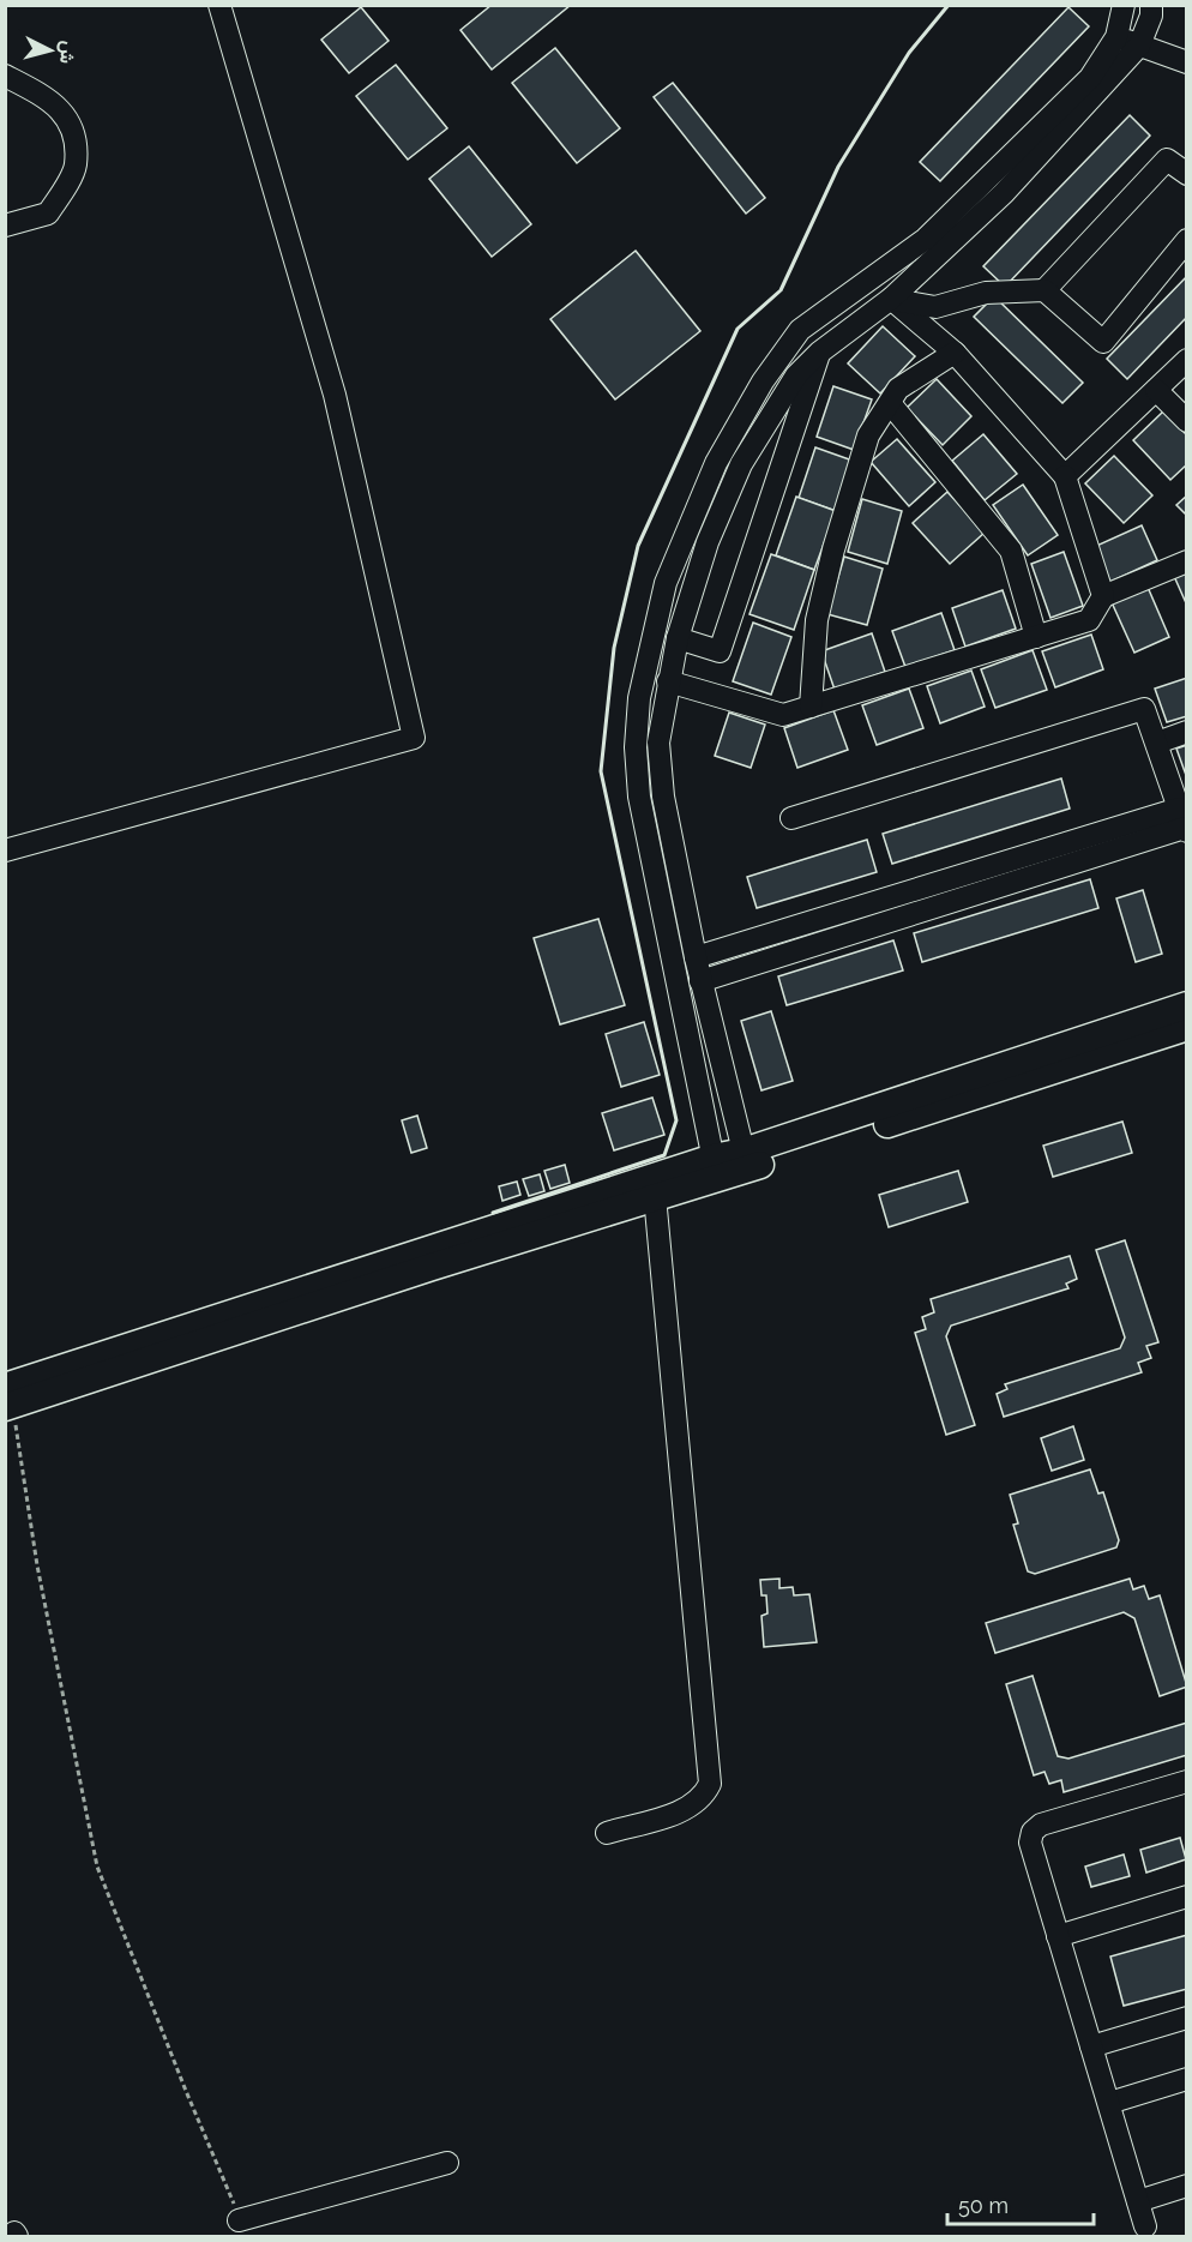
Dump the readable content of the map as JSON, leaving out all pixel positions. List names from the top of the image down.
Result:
{
  "scale_bar": "50 m",
  "north": "right"
}
